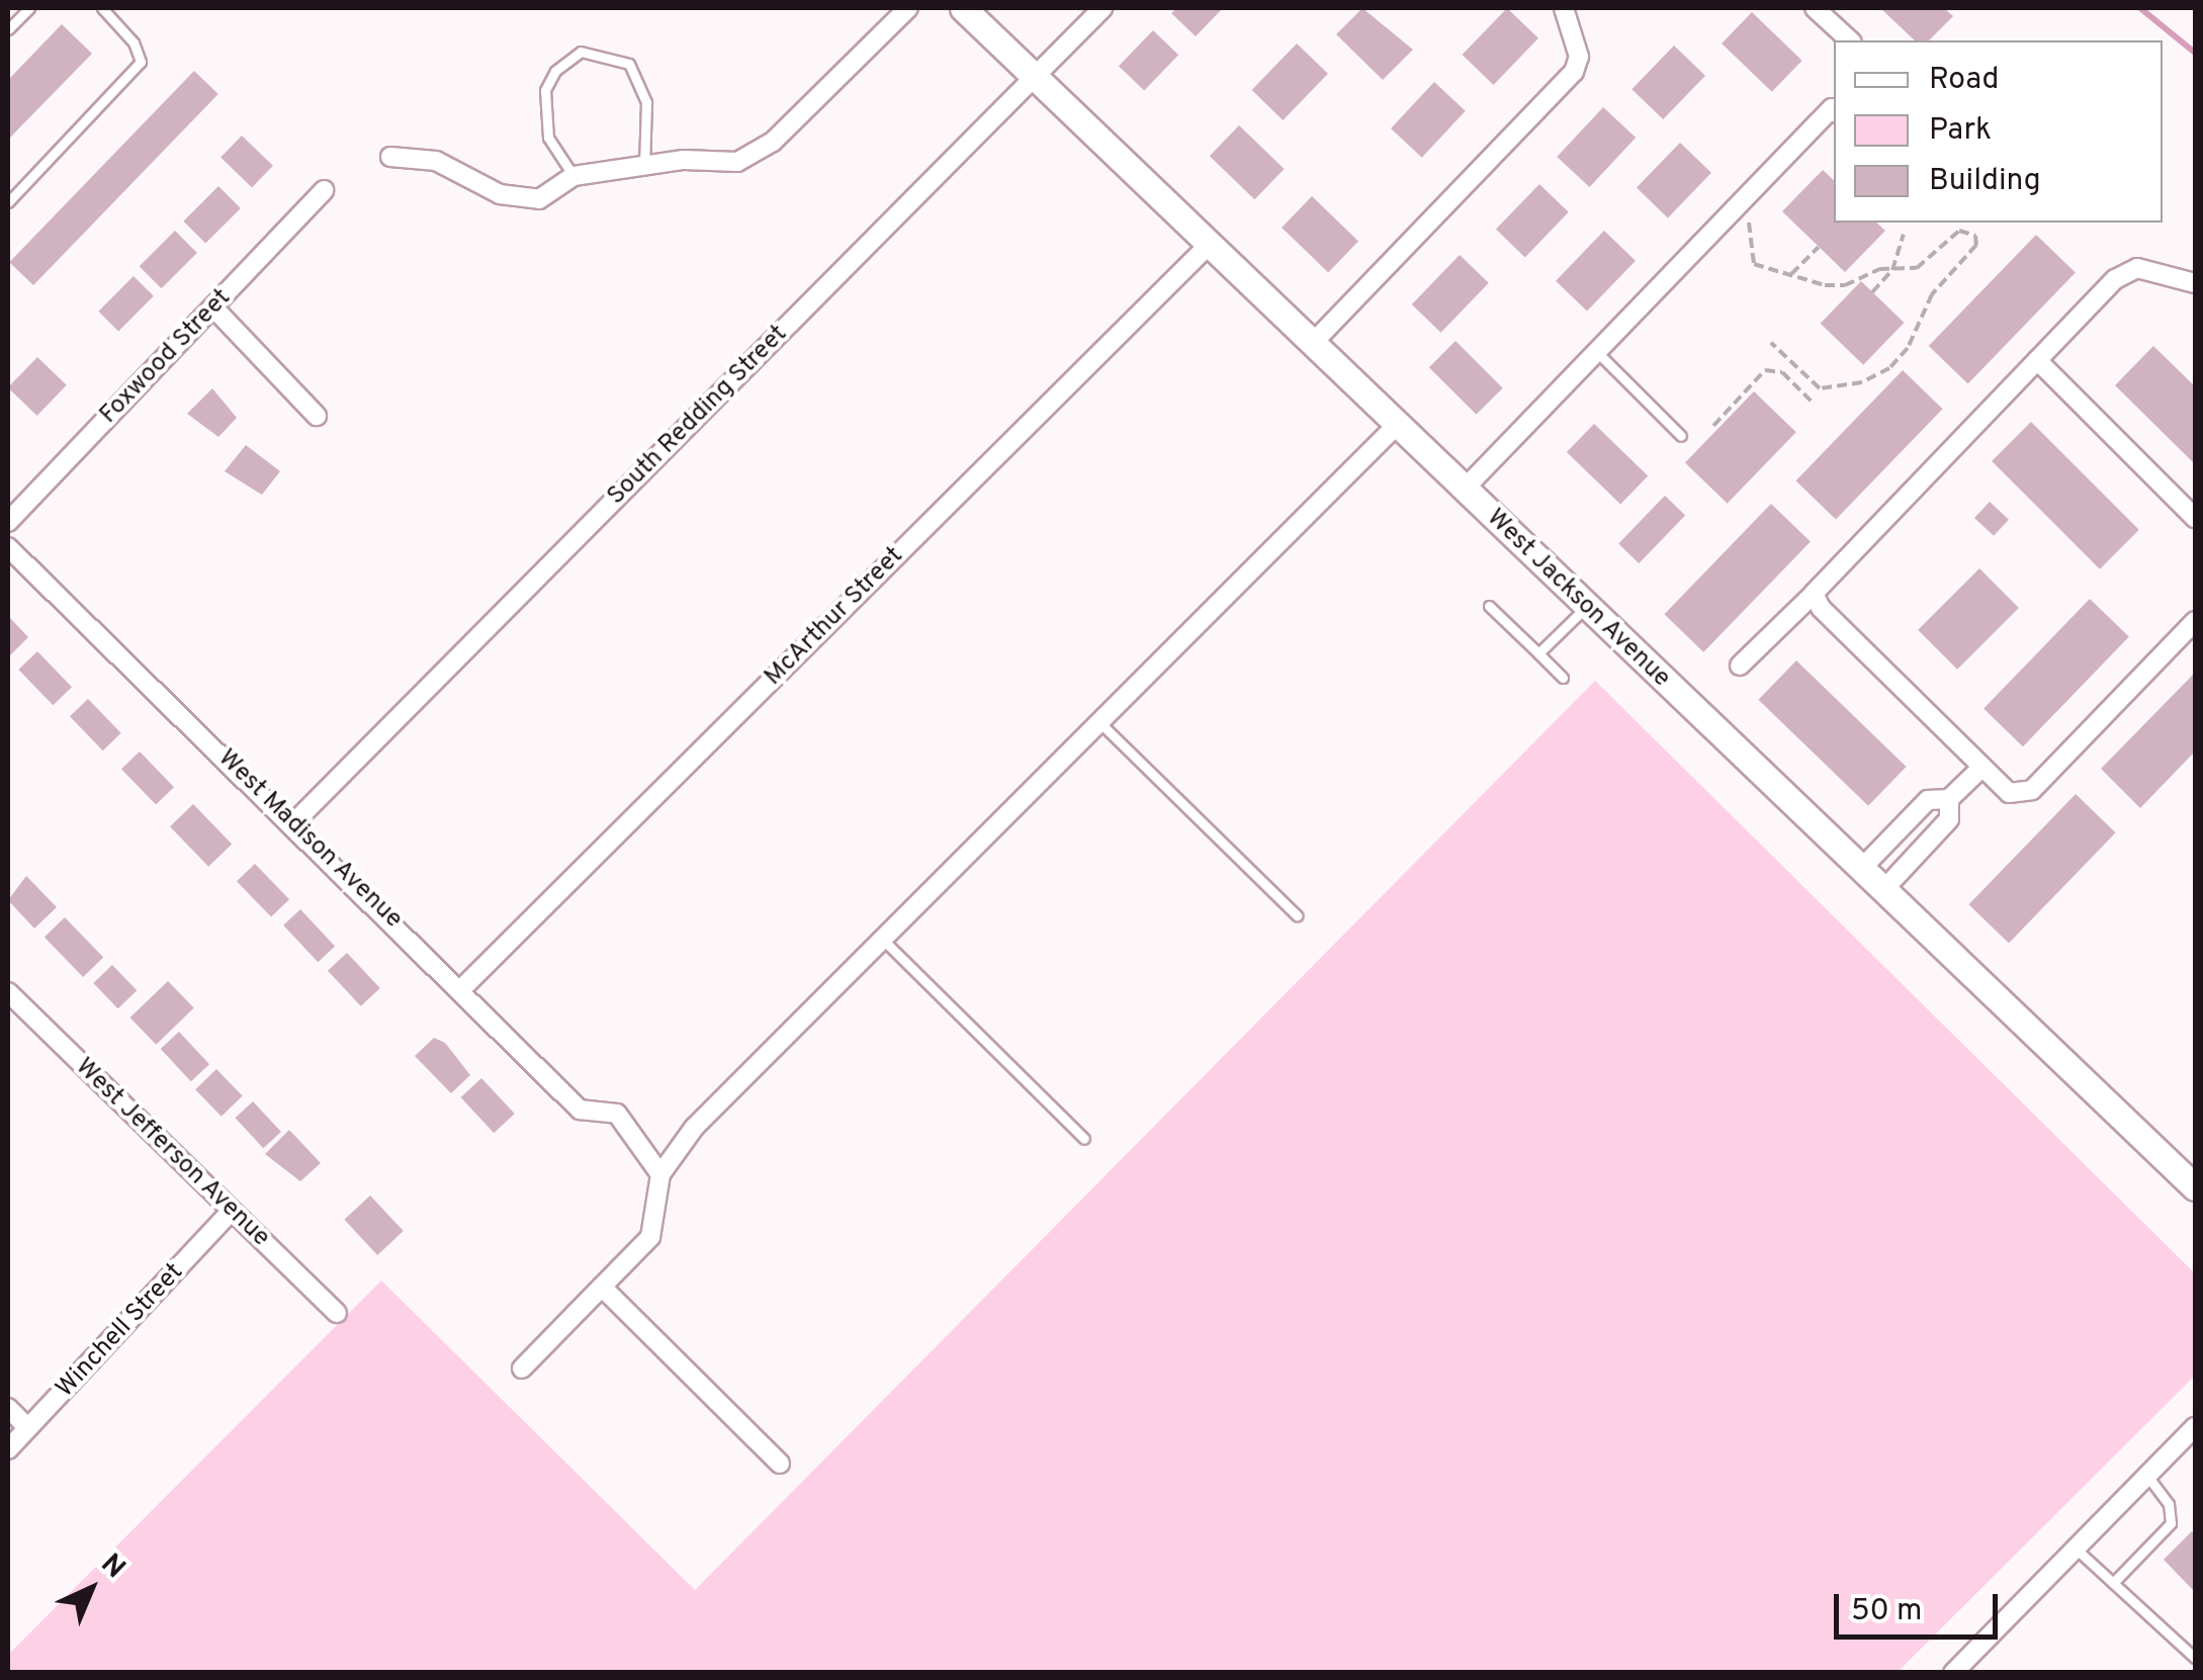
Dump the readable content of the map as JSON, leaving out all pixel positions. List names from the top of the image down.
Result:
{
  "streets": {
    "street": [
      "Foxwood Street",
      "South Redding Street",
      "West Jackson Avenue",
      "McArthur Street",
      "West Madison Avenue",
      "West Jefferson Avenue",
      "Winchell Street"
    ]
  },
  "crossings": [
    ["South Redding Street", "West Jackson Avenue"],
    ["South Redding Street", "West Madison Avenue"],
    ["West Jackson Avenue", "McArthur Street"],
    ["McArthur Street", "West Madison Avenue"],
    ["West Jefferson Avenue", "Winchell Street"]
  ],
  "legend": ["Road", "Park", "Building"],
  "scale_bar": "50 m",
  "north": "top right"
}
